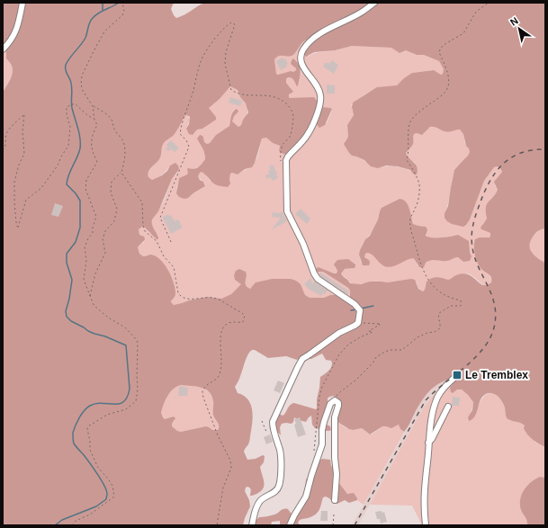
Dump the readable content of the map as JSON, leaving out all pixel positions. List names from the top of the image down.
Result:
{
  "places": {
    "transit": ["Le Tremblex"]
  },
  "north": "top left"
}
